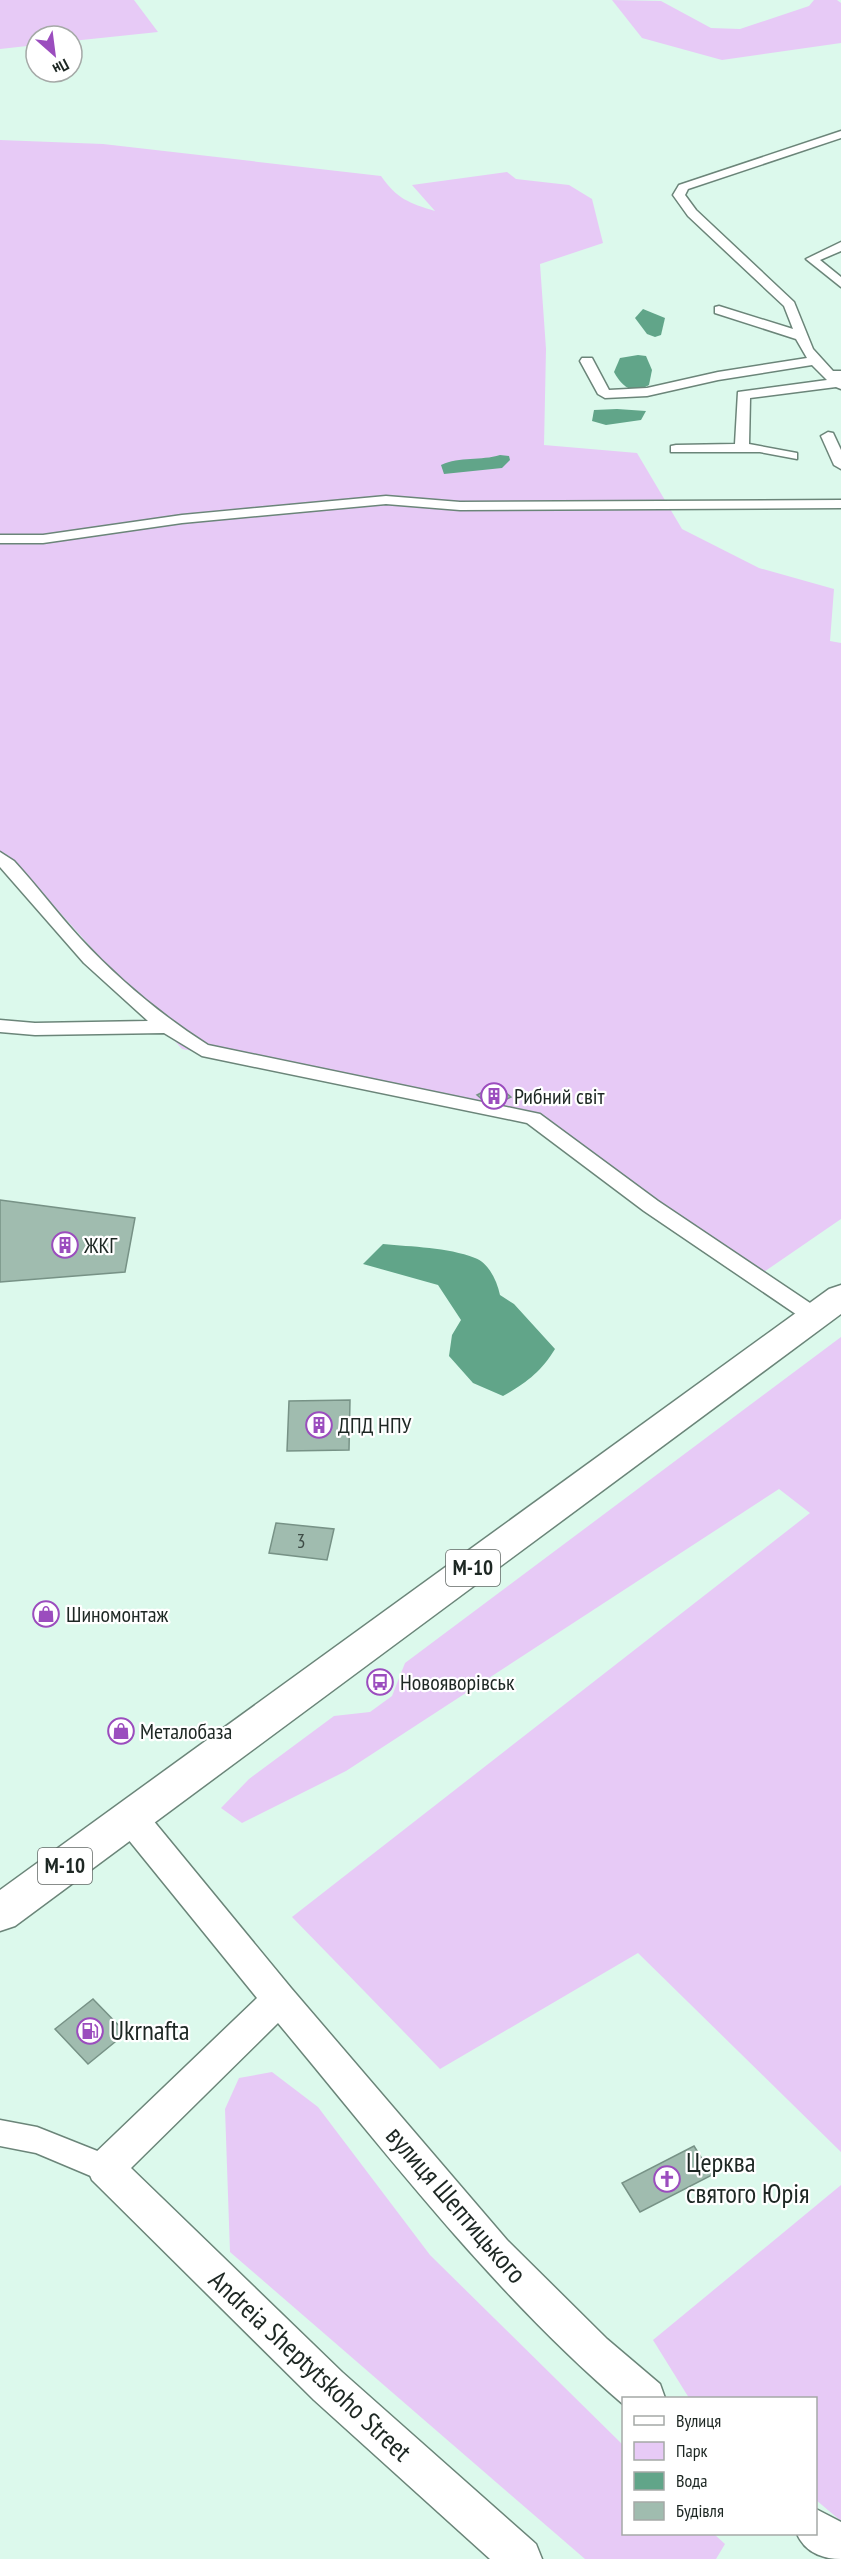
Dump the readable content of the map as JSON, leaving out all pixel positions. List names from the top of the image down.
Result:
{
  "streets": {
    "highway": ["М-10"],
    "street": ["вулиця Шептицького", "Andreia Sheptytskoho Street"]
  },
  "crossings": [
    ["М-10", "вулиця Шептицького"]
  ],
  "places": {
    "building": ["Рибний світ", "ЖКГ", "ДПД НПУ"],
    "shop": ["Шиномонтаж", "Металобаза"],
    "bus stop": ["Новояворівськ"],
    "fuel station": ["Ukrnafta"],
    "church": ["Церква святого Юрія"]
  },
  "house_numbers": ["3"],
  "legend": [
    "Вулиця",
    "Парк",
    "Вода",
    "Будівля"
  ],
  "north": "bottom right"
}
